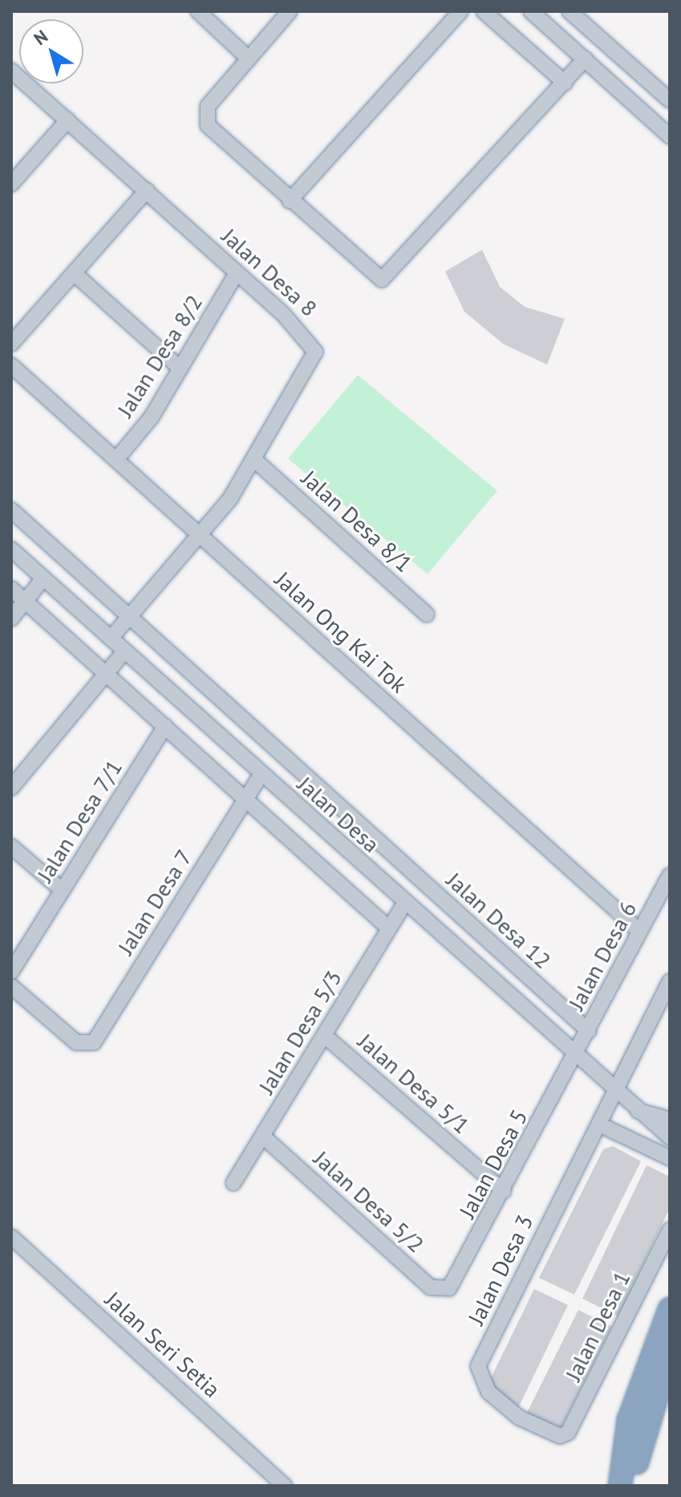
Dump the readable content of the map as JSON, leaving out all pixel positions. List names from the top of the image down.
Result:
{
  "streets": {
    "street": [
      "Jalan Desa 8",
      "Jalan Desa 8/2",
      "Jalan Desa 8/1",
      "Jalan Ong Kai Tok",
      "Jalan Desa",
      "Jalan Desa 7/1",
      "Jalan Desa 7",
      "Jalan Desa 12",
      "Jalan Desa 6",
      "Jalan Desa 5/3",
      "Jalan Desa 5/1",
      "Jalan Desa 5",
      "Jalan Desa 5/2",
      "Jalan Desa 3",
      "Jalan Desa 1",
      "Jalan Seri Setia"
    ]
  },
  "crossings": [
    ["Jalan Desa 8", "Jalan Desa 8/2"],
    ["Jalan Desa 8", "Jalan Desa 8/1"],
    ["Jalan Desa 8", "Jalan Ong Kai Tok"],
    ["Jalan Desa 8", "Jalan Desa"],
    ["Jalan Desa 8/2", "Jalan Ong Kai Tok"],
    ["Jalan Ong Kai Tok", "Jalan Desa 6"],
    ["Jalan Desa", "Jalan Desa 7"],
    ["Jalan Desa", "Jalan Desa 12"],
    ["Jalan Desa", "Jalan Desa 6"],
    ["Jalan Desa", "Jalan Desa 5/3"],
    ["Jalan Desa", "Jalan Desa 5"],
    ["Jalan Desa", "Jalan Desa 3"],
    ["Jalan Desa 12", "Jalan Desa 6"],
    ["Jalan Desa 6", "Jalan Desa 5"],
    ["Jalan Desa 5/3", "Jalan Desa 5/1"],
    ["Jalan Desa 5/3", "Jalan Desa 5/2"],
    ["Jalan Desa 5/1", "Jalan Desa 5"],
    ["Jalan Desa 5", "Jalan Desa 5/2"],
    ["Jalan Desa 3", "Jalan Desa 1"]
  ],
  "north": "top left"
}
